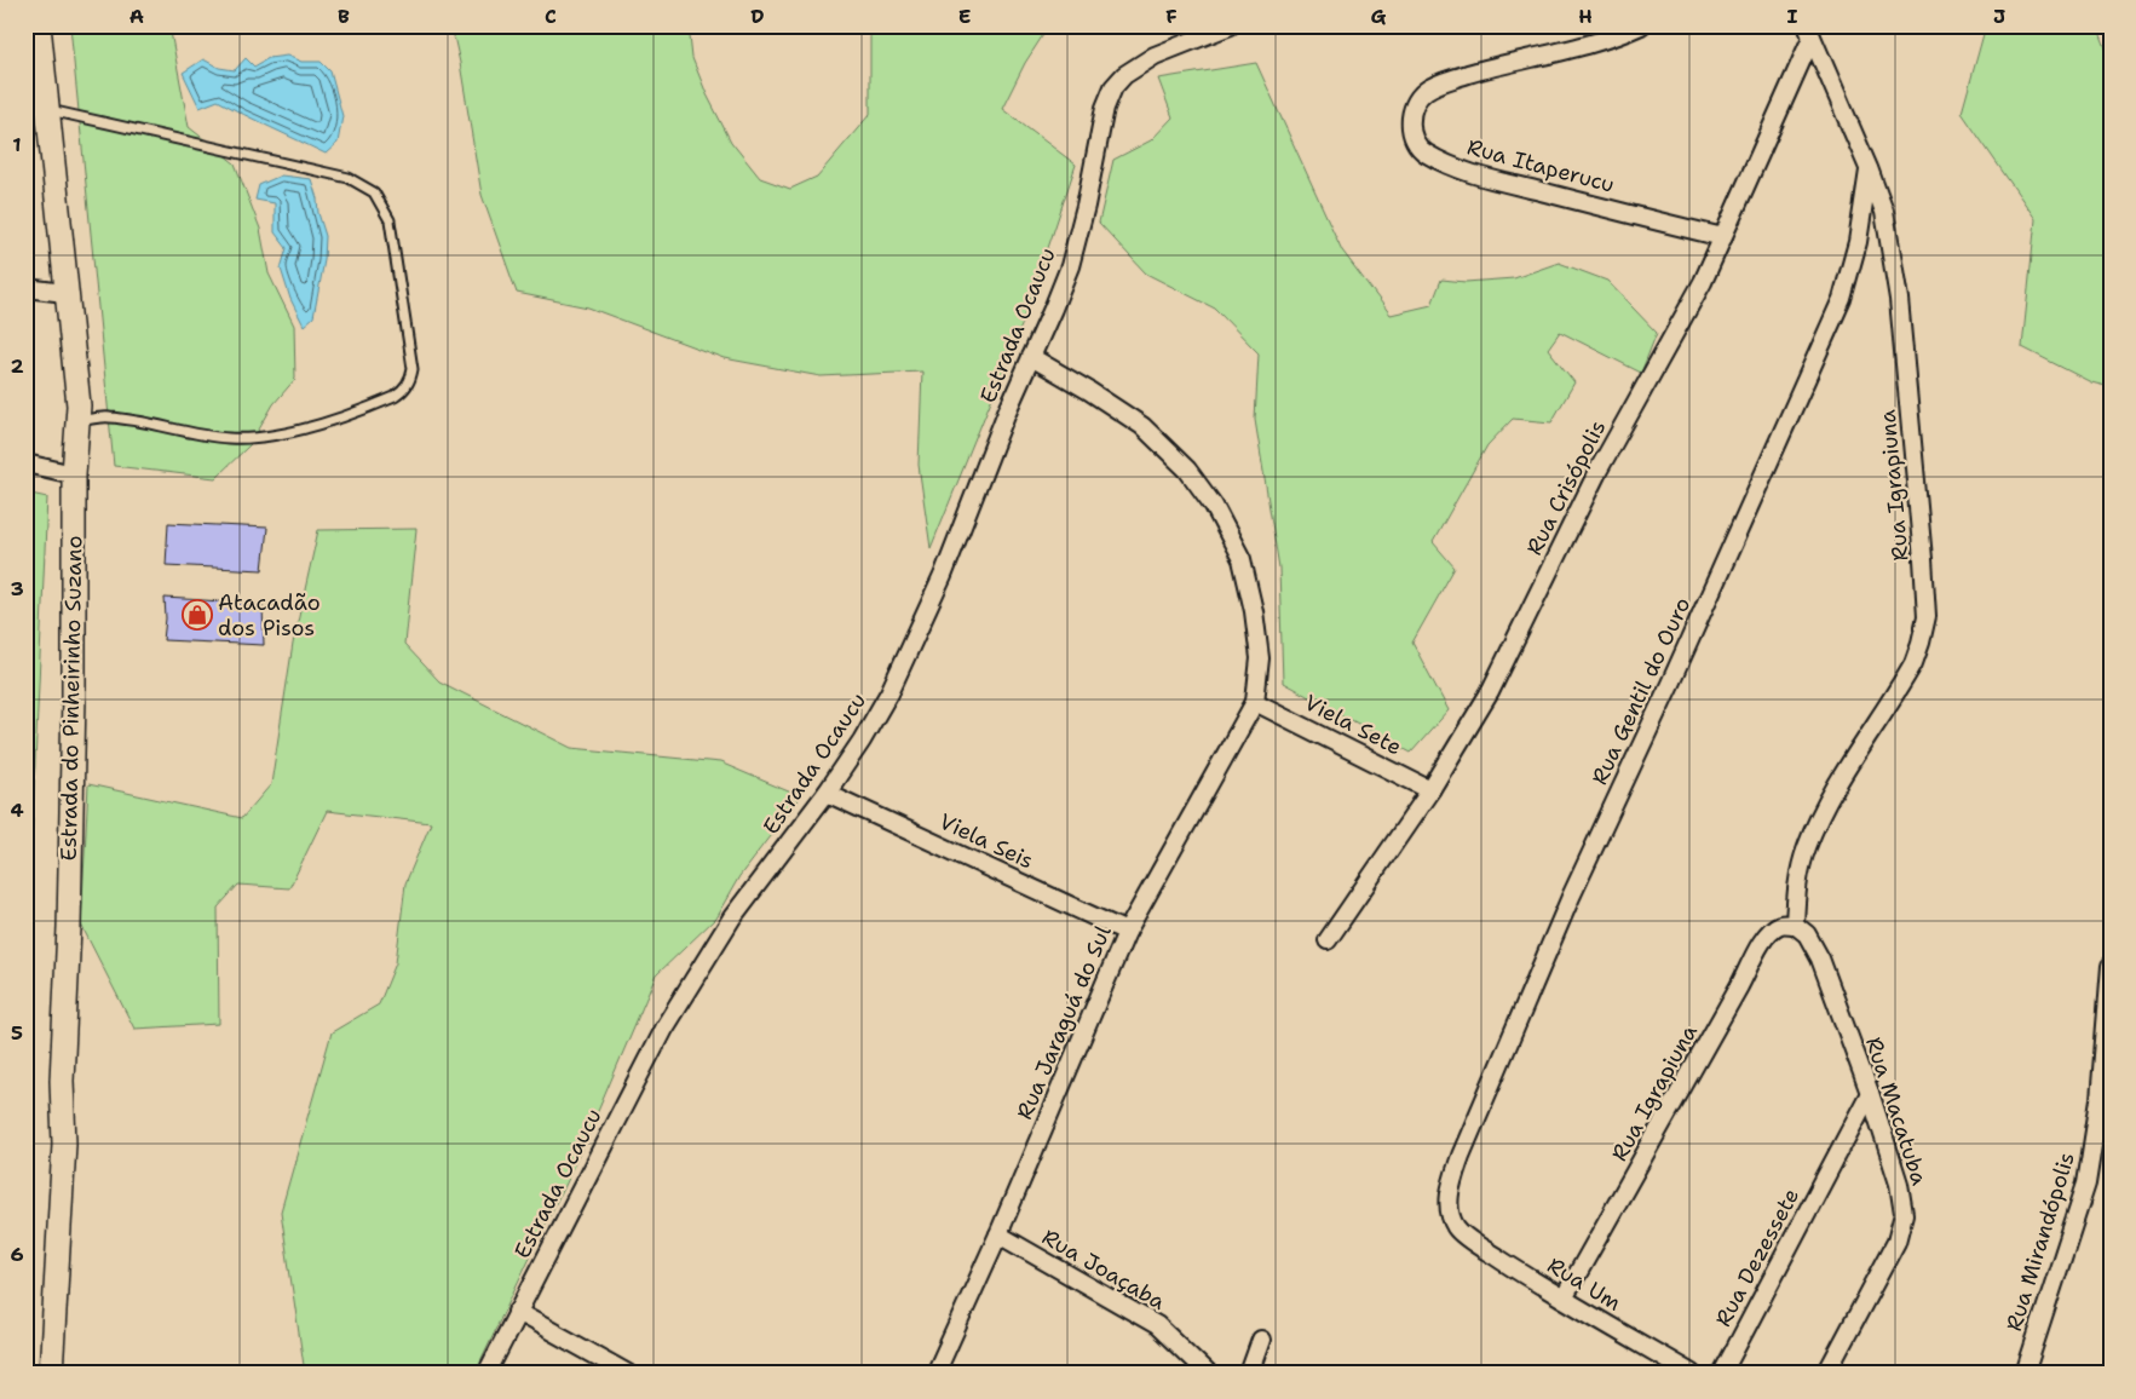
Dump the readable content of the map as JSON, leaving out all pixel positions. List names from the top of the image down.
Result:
{
  "streets": {
    "main road": ["Estrada do Pinheirinho Suzano"],
    "street": [
      "Rua Itaperucu",
      "Estrada Ocaucu",
      "Rua Igrapiuna",
      "Rua Crisópolis",
      "Rua Gentil do Ouro",
      "Viela Sete",
      "Viela Seis",
      "Rua Jaraguá do Sul",
      "Rua Macatuba",
      "Rua Mirandópolis",
      "Rua Dezessete",
      "Rua Joaçaba",
      "Rua Um"
    ]
  },
  "crossings": [
    ["Rua Itaperucu", "Rua Crisópolis"],
    ["Estrada Ocaucu", "Viela Seis"],
    ["Rua Igrapiuna", "Rua Crisópolis"],
    ["Rua Igrapiuna", "Rua Gentil do Ouro"],
    ["Rua Igrapiuna", "Rua Macatuba"],
    ["Rua Igrapiuna", "Rua Um"],
    ["Rua Crisópolis", "Viela Sete"],
    ["Rua Gentil do Ouro", "Rua Um"],
    ["Viela Sete", "Rua Jaraguá do Sul"],
    ["Viela Seis", "Rua Jaraguá do Sul"],
    ["Rua Jaraguá do Sul", "Rua Joaçaba"],
    ["Rua Macatuba", "Rua Dezessete"]
  ],
  "places": {
    "shop": ["Atacadão dos Pisos"]
  },
  "grid": {
    "columns": [
      "A",
      "B",
      "C",
      "D",
      "E",
      "F",
      "G",
      "H",
      "I",
      "J"
    ],
    "rows": [
      "1",
      "2",
      "3",
      "4",
      "5",
      "6"
    ]
  }
}
